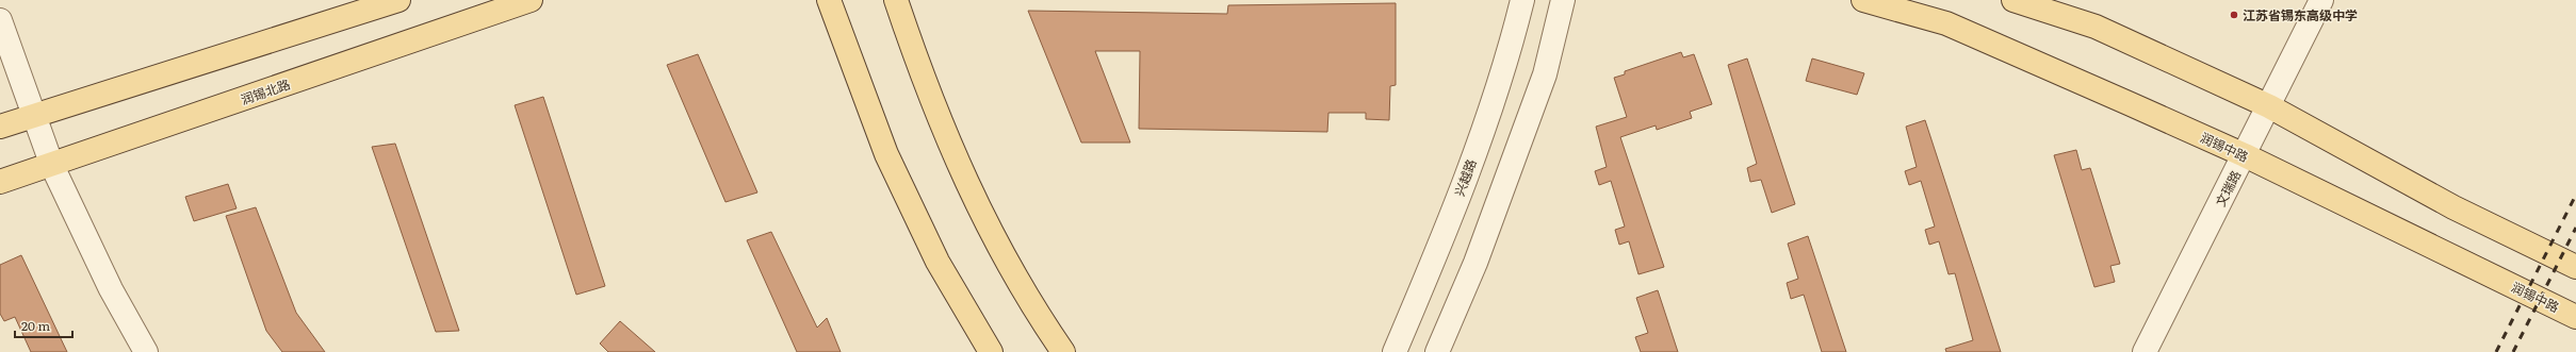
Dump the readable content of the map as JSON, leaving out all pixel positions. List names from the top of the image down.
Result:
{
  "streets": {
    "main road": ["润锡北路", "润锡中路"],
    "street": ["兴越路", "文瑞路"]
  },
  "crossings": [
    ["润锡中路", "文瑞路"]
  ],
  "places": ["江苏省锡东高级中学"],
  "scale_bar": "20 m"
}
